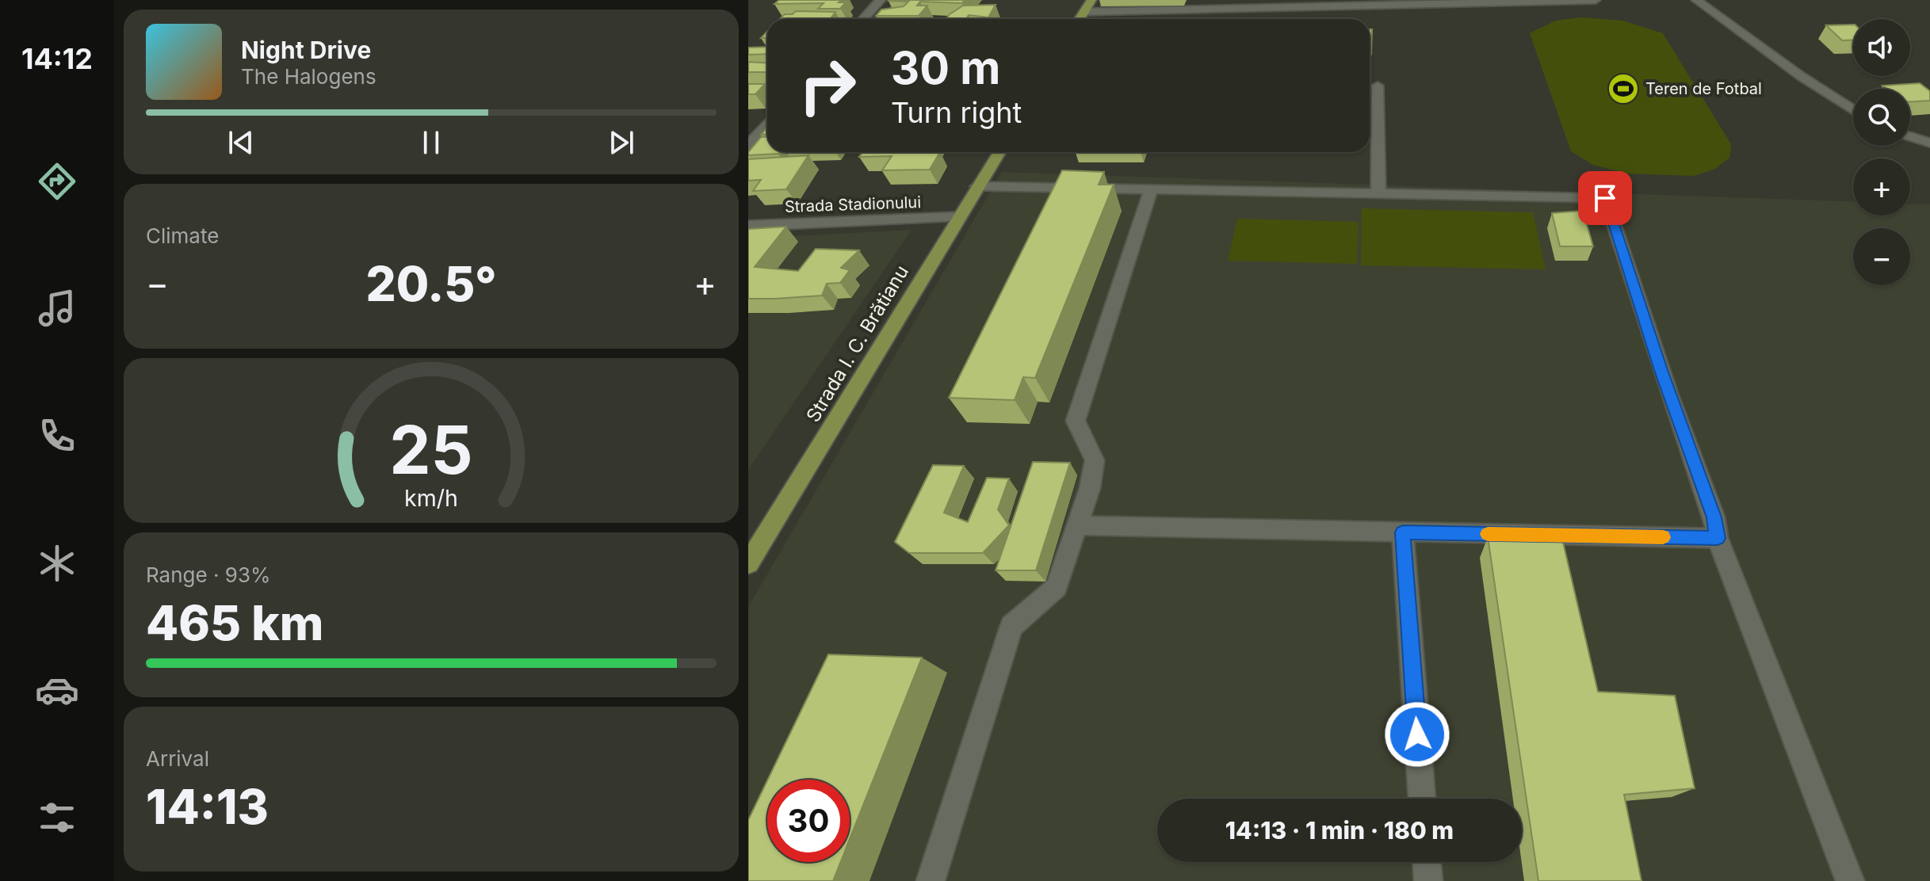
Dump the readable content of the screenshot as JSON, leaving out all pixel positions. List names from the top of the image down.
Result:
{
  "streets": {
    "main road": ["Strada I. C. Brătianu"],
    "street": ["Strada Stadionului"]
  },
  "crossings": [
    ["Strada Stadionului", "Strada I. C. Brătianu"]
  ],
  "places": {
    "sports": ["Teren de Fotbal"]
  },
  "page": {
    "tabs": "14:12",
    "map_buttons": ["+", "−"],
    "turn": ["30 m", "Turn right"],
    "song": ["Night Drive", "The Halogens"],
    "tile": [
      "Climate",
      ["Range · 93%", "465 km"],
      ["Arrival", "14:13"]
    ],
    "heat": ["−", "20.5°", "+"],
    "limit": "30",
    "trip": "14:13 · 1 min · 180 m",
    "gauge": ["25", "km/h"]
  }
}
